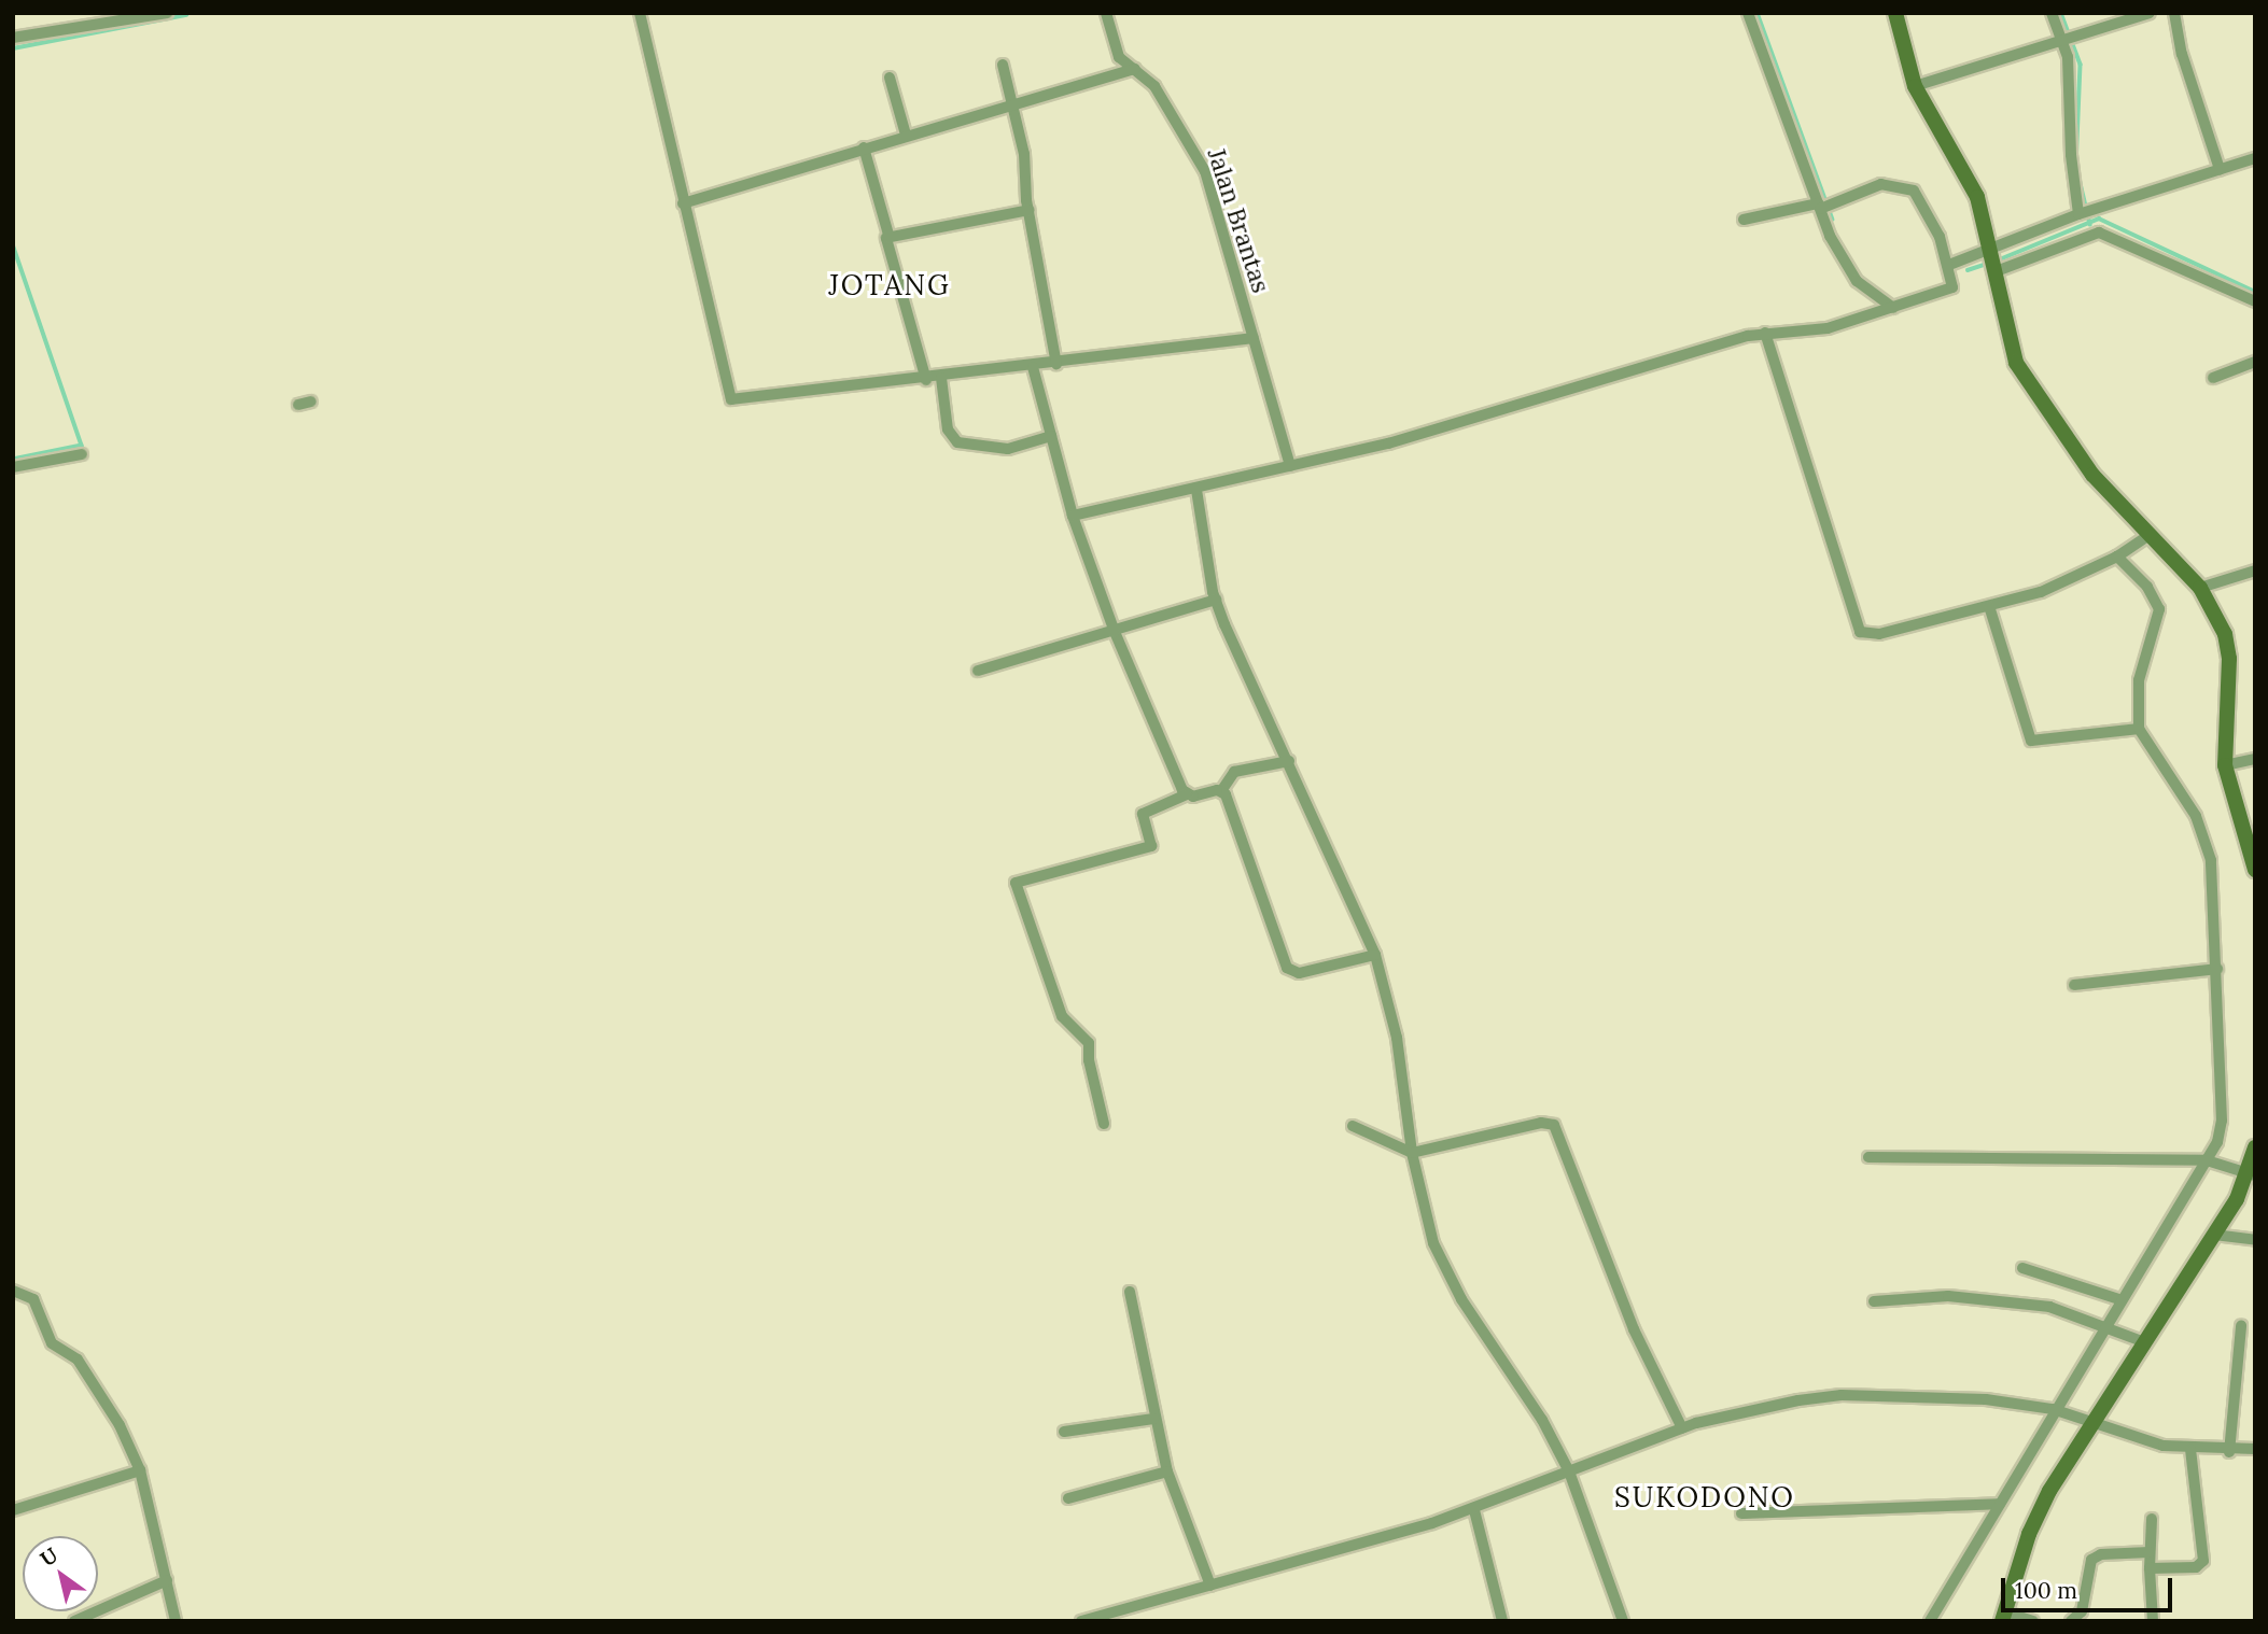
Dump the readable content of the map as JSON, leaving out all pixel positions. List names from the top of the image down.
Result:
{
  "streets": {
    "street": ["Jalan Brantas"]
  },
  "districts": ["JOTANG", "SUKODONO"],
  "scale_bar": "100 m",
  "north": "top left"
}
